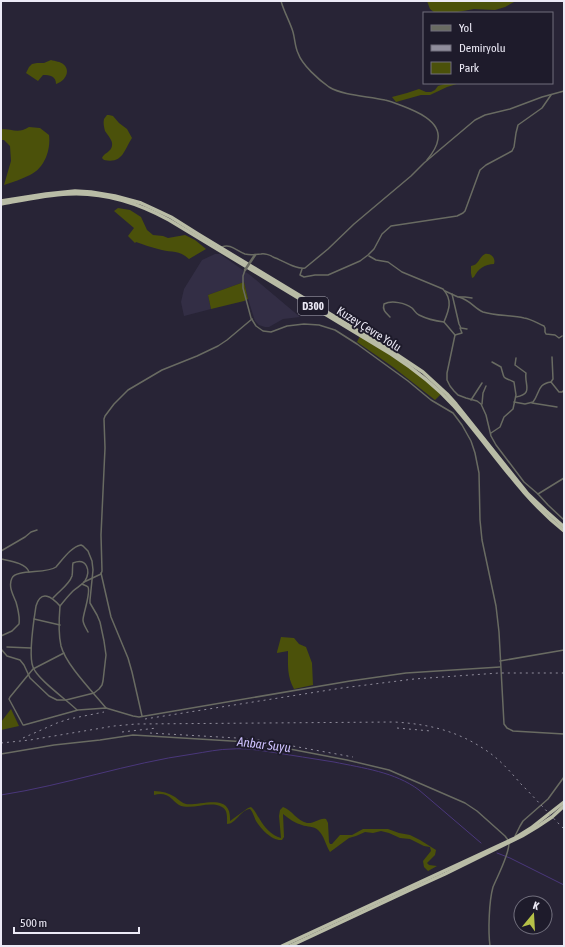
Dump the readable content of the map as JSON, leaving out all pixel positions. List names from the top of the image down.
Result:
{
  "streets": {
    "highway": ["D300", "Kuzey Çevre Yolu"]
  },
  "water": ["Anbar Suyu"],
  "legend": ["Yol", "Demiryolu", "Park"],
  "scale_bar": "500 m",
  "north": "top"
}
